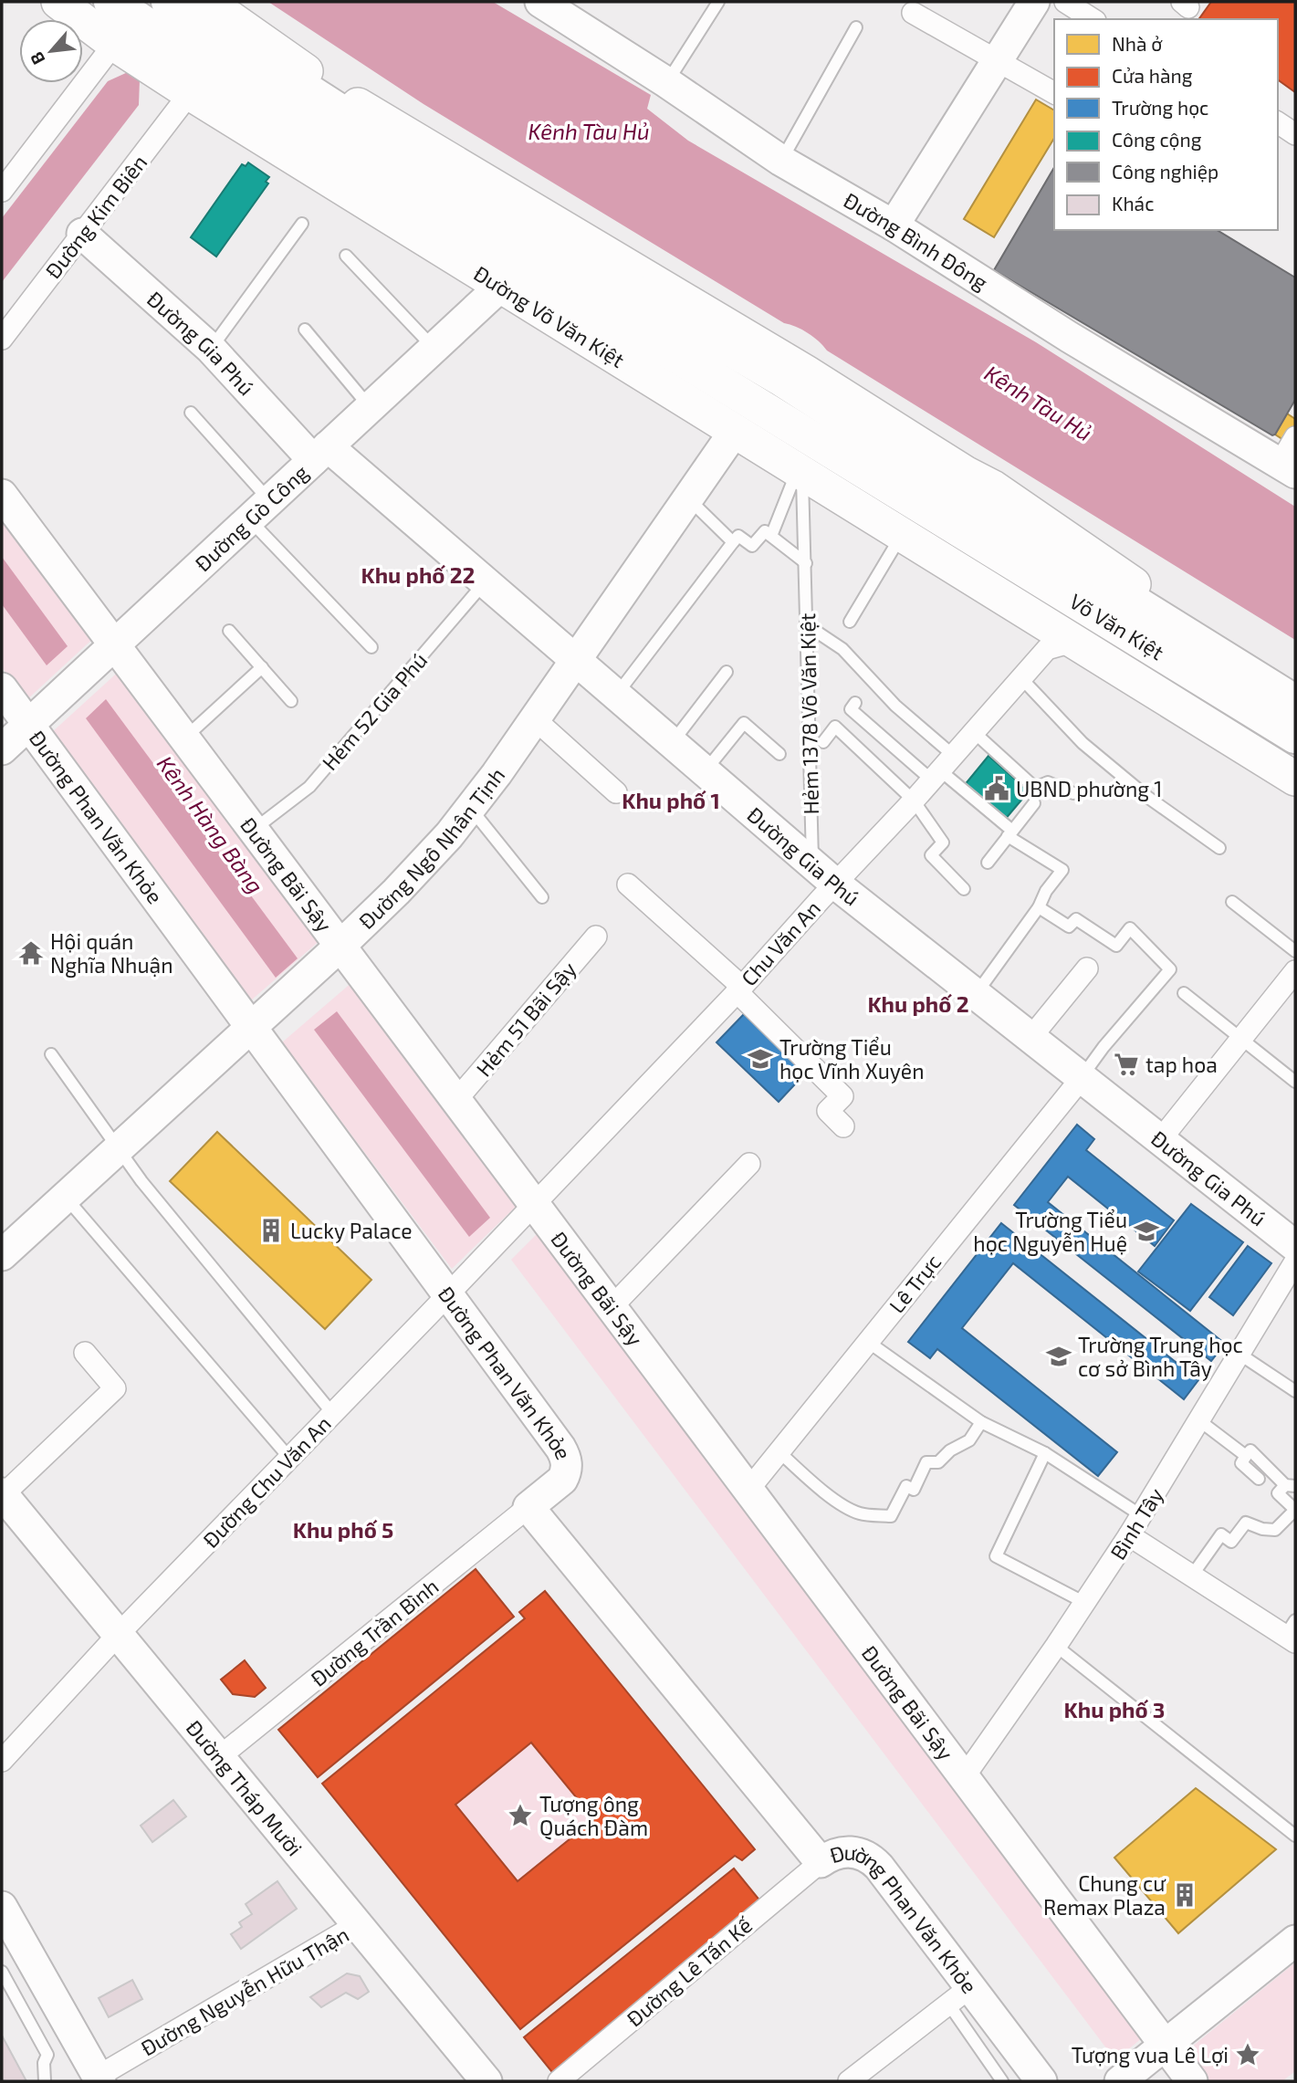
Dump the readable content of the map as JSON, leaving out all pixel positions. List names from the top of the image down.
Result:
{
  "streets": {
    "highway": ["Đường Võ Văn Kiệt", "Võ Văn Kiệt"],
    "street": [
      "Đường Kim Biên",
      "Đường Bình Đông",
      "Đường Gia Phú",
      "Đường Gò Công",
      "Đường Phan Văn Khỏe",
      "Đường Ngô Nhân Tịnh",
      "Đường Bãi Sậy",
      "Chu Văn An",
      "Hẻm 51 Bãi Sậy",
      "Lê Trực",
      "Đường Chu Văn An",
      "Bình Tây",
      "Đường Trần Bình",
      "Đường Tháp Mười",
      "Đường Lê Tấn Kế",
      "Đường Nguyễn Hữu Thận"
    ],
    "lane": ["Hẻm 52 Gia Phú", "Hẻm 1378 Võ Văn Kiệt"]
  },
  "crossings": [
    ["Đường Kim Biên", "Đường Võ Văn Kiệt"],
    ["Đường Kim Biên", "Đường Gia Phú"],
    ["Đường Võ Văn Kiệt", "Đường Gò Công"],
    ["Đường Võ Văn Kiệt", "Võ Văn Kiệt"],
    ["Đường Võ Văn Kiệt", "Hẻm 1378 Võ Văn Kiệt"],
    ["Đường Võ Văn Kiệt", "Đường Ngô Nhân Tịnh"],
    ["Đường Võ Văn Kiệt", "Chu Văn An"],
    ["Đường Gia Phú", "Đường Gò Công"],
    ["Đường Gia Phú", "Hẻm 52 Gia Phú"],
    ["Đường Gia Phú", "Hẻm 1378 Võ Văn Kiệt"],
    ["Đường Gia Phú", "Đường Ngô Nhân Tịnh"],
    ["Đường Gia Phú", "Chu Văn An"],
    ["Đường Gia Phú", "Lê Trực"],
    ["Đường Gò Công", "Đường Phan Văn Khỏe"],
    ["Đường Gò Công", "Đường Bãi Sậy"],
    ["Võ Văn Kiệt", "Chu Văn An"],
    ["Hẻm 52 Gia Phú", "Đường Bãi Sậy"],
    ["Đường Phan Văn Khỏe", "Đường Ngô Nhân Tịnh"],
    ["Đường Phan Văn Khỏe", "Đường Chu Văn An"],
    ["Đường Phan Văn Khỏe", "Đường Trần Bình"],
    ["Đường Phan Văn Khỏe", "Đường Lê Tấn Kế"],
    ["Đường Ngô Nhân Tịnh", "Đường Bãi Sậy"],
    ["Đường Bãi Sậy", "Chu Văn An"],
    ["Đường Bãi Sậy", "Hẻm 51 Bãi Sậy"],
    ["Đường Bãi Sậy", "Lê Trực"],
    ["Đường Bãi Sậy", "Đường Chu Văn An"],
    ["Đường Bãi Sậy", "Bình Tây"],
    ["Chu Văn An", "Đường Chu Văn An"],
    ["Đường Chu Văn An", "Đường Tháp Mười"],
    ["Đường Trần Bình", "Đường Tháp Mười"],
    ["Đường Tháp Mười", "Đường Nguyễn Hữu Thận"]
  ],
  "districts": [
    "Khu phố 22",
    "Khu phố 1",
    "Khu phố 2",
    "Khu phố 5",
    "Khu phố 3"
  ],
  "water": ["Kênh Tàu Hủ", "Kênh Hàng Bàng"],
  "places": {
    "public building": ["UBND phường 1"],
    "temple": ["Hội quán Nghĩa Nhuận"],
    "school or university": ["Trường Tiểu học Vĩnh Xuyên", "Trường Tiểu học Nguyễn Huệ", "Trường Trung học cơ sở Bình Tây"],
    "supermarket": ["tap hoa"],
    "building": ["Lucky Palace", "Chung cư Remax Plaza"],
    "place": ["Tượng ông Quách Đàm", "Tượng vua Lê Lợi"]
  },
  "legend": [
    "Nhà ở",
    "Cửa hàng",
    "Trường học",
    "Công cộng",
    "Công nghiệp",
    "Khác"
  ],
  "north": "bottom left"
}
